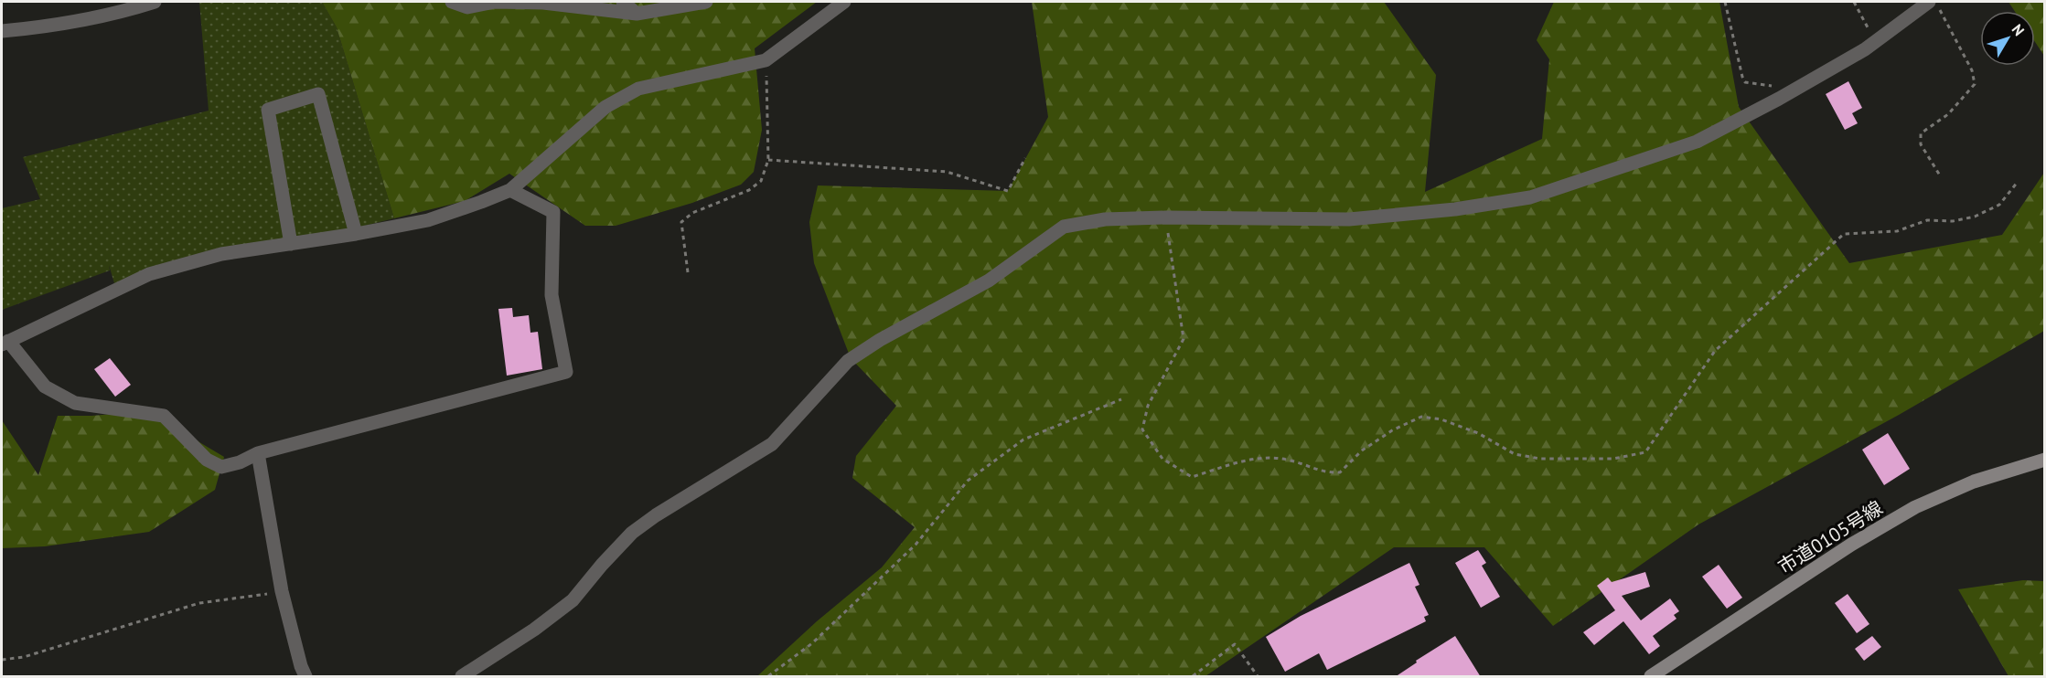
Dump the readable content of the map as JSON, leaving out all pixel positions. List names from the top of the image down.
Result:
{
  "streets": {
    "street": ["市道0105号線"]
  },
  "north": "top right"
}
